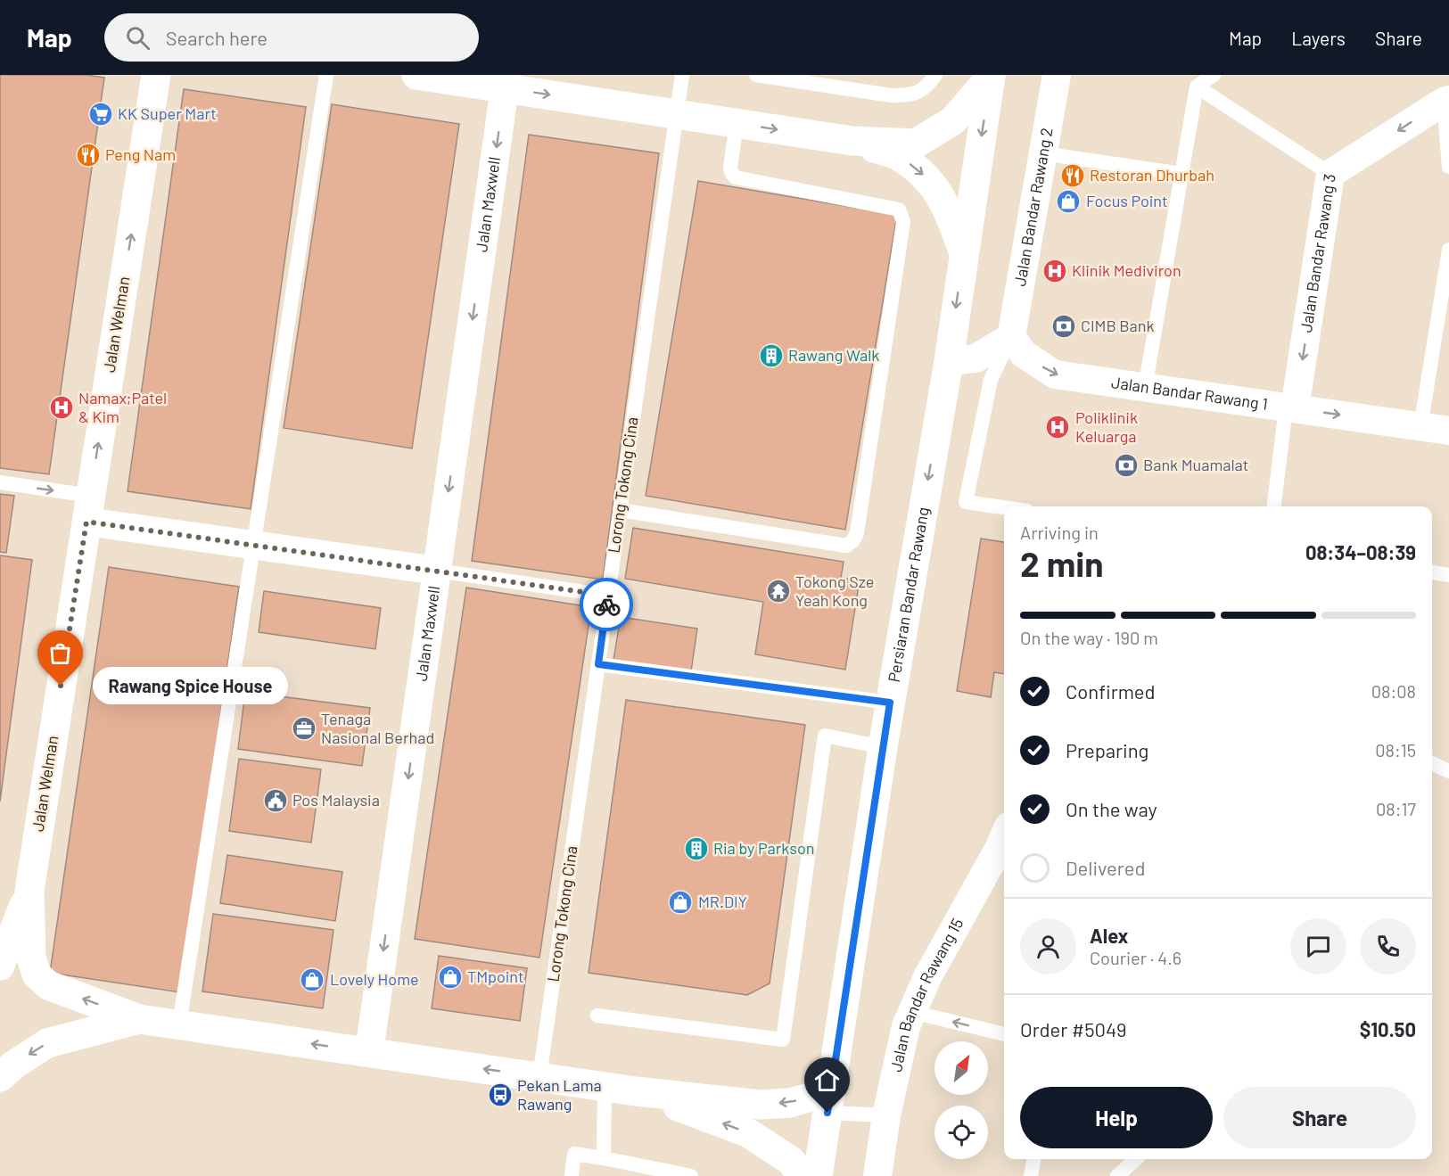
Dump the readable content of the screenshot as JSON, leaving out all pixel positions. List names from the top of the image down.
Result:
{
  "streets": {
    "street": [
      "Jalan Maxwell",
      "Jalan Bandar Rawang 2",
      "Jalan Bandar Rawang 3",
      "Jalan Welman",
      "Jalan Bandar Rawang 1",
      "Persiaran Bandar Rawang",
      "Jalan Bandar Rawang 15"
    ],
    "lane": ["Lorong Tokong Cina"]
  },
  "crossings": [
    ["Jalan Bandar Rawang 2", "Jalan Bandar Rawang 1"],
    ["Jalan Bandar Rawang 3", "Jalan Bandar Rawang 1"]
  ],
  "one_way": [
    "Jalan Maxwell",
    "Jalan Bandar Rawang 3",
    "Jalan Welman",
    "Jalan Bandar Rawang 1",
    "Persiaran Bandar Rawang"
  ],
  "places": {
    "supermarket": ["KK Super Mart"],
    "restaurant": ["Peng Nam", "Restoran Dhurbah"],
    "shop": [
      "Focus Point",
      "MR.DIY",
      "TMpoint",
      "Lovely Home"
    ],
    "hospital": ["Klinik Mediviron", "Namax;Patel & Kim", "Poliklinik Keluarga"],
    "bank": ["CIMB Bank", "Bank Muamalat"],
    "building": ["Rawang Walk", "Ria by Parkson"],
    "temple": ["Tokong Sze Yeah Kong"],
    "other": ["Rawang Spice House"],
    "office": ["Tenaga Nasional Berhad"],
    "public building": ["Pos Malaysia"],
    "bus stop": ["Pekan Lama Rawang"]
  },
  "north": "top right",
  "page": {
    "header": "Map",
    "search": "Search here",
    "nav": ["Map", "Layers", "Share"],
    "heading": ["2 min", "Arriving in", "08:34–08:39"],
    "panel": [
      "Alex",
      "Courier · 4.6",
      "Order #5049",
      "$10.50"
    ],
    "bar": "On the way · 190 m",
    "list": [
      ["Confirmed", "08:08"],
      ["Preparing", "08:15"],
      ["On the way", "08:17"],
      "Delivered"
    ],
    "bubble": "Rawang Spice House",
    "buttons": ["Help", "Share"]
  }
}
